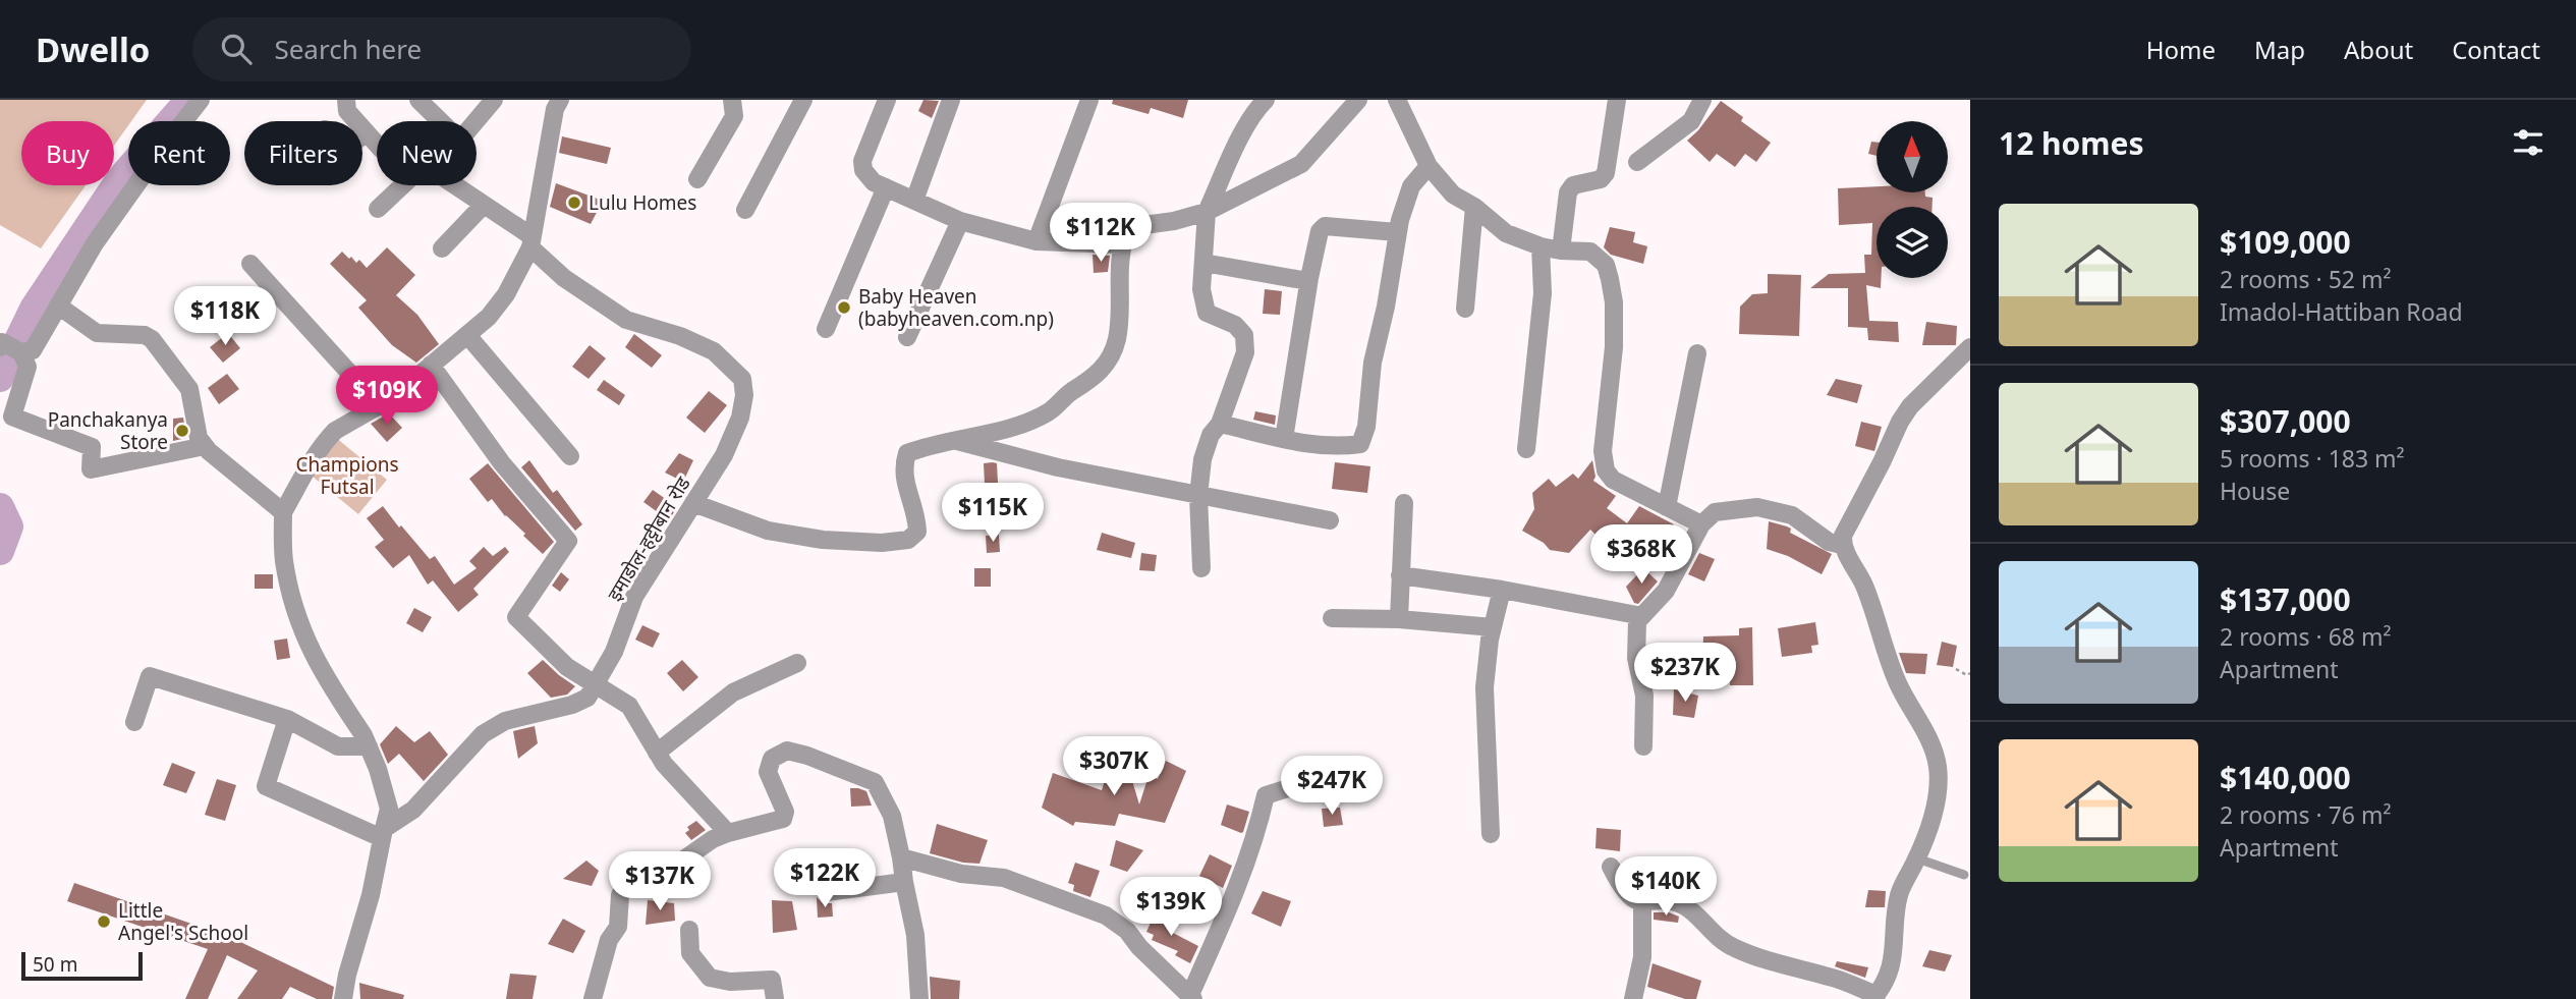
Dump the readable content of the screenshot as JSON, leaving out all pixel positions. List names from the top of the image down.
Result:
{
  "streets": {
    "street": ["इमाडोल-हट्टीबान रोड"]
  },
  "parks": ["Champions Futsal"],
  "places": [
    "Lulu Homes",
    "Baby Heaven (babyheaven.com.np)",
    "Panchakanya Store",
    "Little Angel's School"
  ],
  "scale_bar": "50 m",
  "north": "top",
  "page": {
    "header": "Dwello",
    "search": "Search here",
    "nav": [
      "Home",
      "Map",
      "About",
      "Contact"
    ],
    "heading": "12 homes",
    "chip": [
      "Buy",
      "Rent",
      "Filters",
      "New"
    ],
    "list": [
      {
        "name": "$109,000",
        "note": "2 rooms · 52 m² · Imadol-Hattiban Road"
      },
      {
        "name": "$307,000",
        "note": "5 rooms · 183 m² · House"
      },
      {
        "name": "$137,000",
        "note": "2 rooms · 68 m² · Apartment"
      },
      {
        "name": "$140,000",
        "note": "2 rooms · 76 m² · Apartment"
      }
    ],
    "price": [
      "$112K",
      "$118K",
      "$109K",
      "$115K",
      "$368K",
      "$237K",
      "$307K",
      "$247K",
      "$122K",
      "$137K",
      "$140K",
      "$139K"
    ],
    "scale": "50 m"
  }
}
